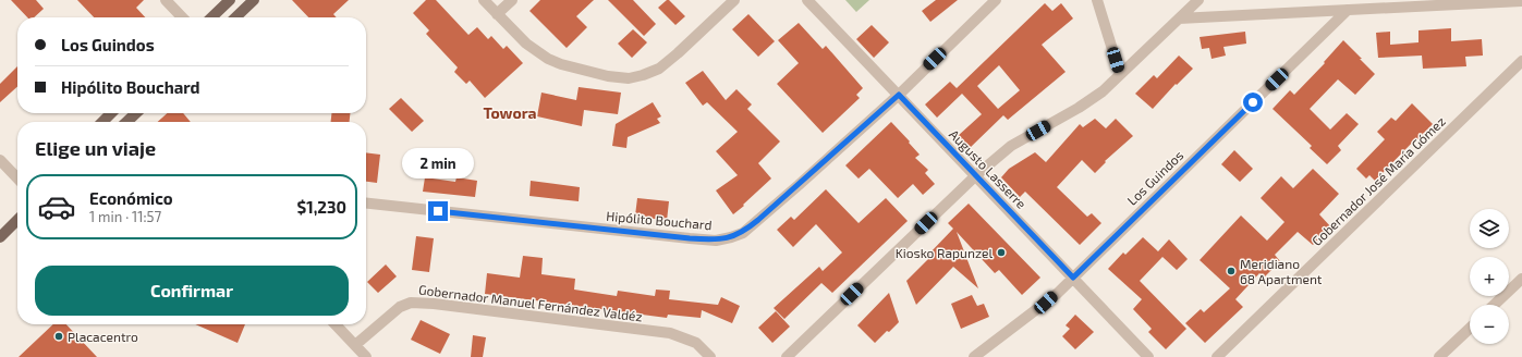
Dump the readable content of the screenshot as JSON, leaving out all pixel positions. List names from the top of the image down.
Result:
{
  "streets": {
    "street": [
      "Augusto Lasserre",
      "Los Guindos",
      "Gobernador José María Gómez",
      "Hipólito Bouchard",
      "Gobernador Manuel Fernández Valdéz"
    ]
  },
  "crossings": [
    ["Augusto Lasserre", "Los Guindos"],
    ["Augusto Lasserre", "Hipólito Bouchard"]
  ],
  "districts": ["Towora"],
  "places": ["Kiosko Rapunzel", "Meridiano 68 Apartment", "Placacentro"],
  "page": {
    "banner": ["Los Guindos", "Hipólito Bouchard"],
    "heading": "Elige un viaje",
    "bubble": "2 min",
    "list": [
      {
        "name": "Económico",
        "note": "1 min · 11:57",
        "value": "$1,230"
      }
    ],
    "map_buttons": ["+", "−"],
    "buttons": "Confirmar"
  }
}
